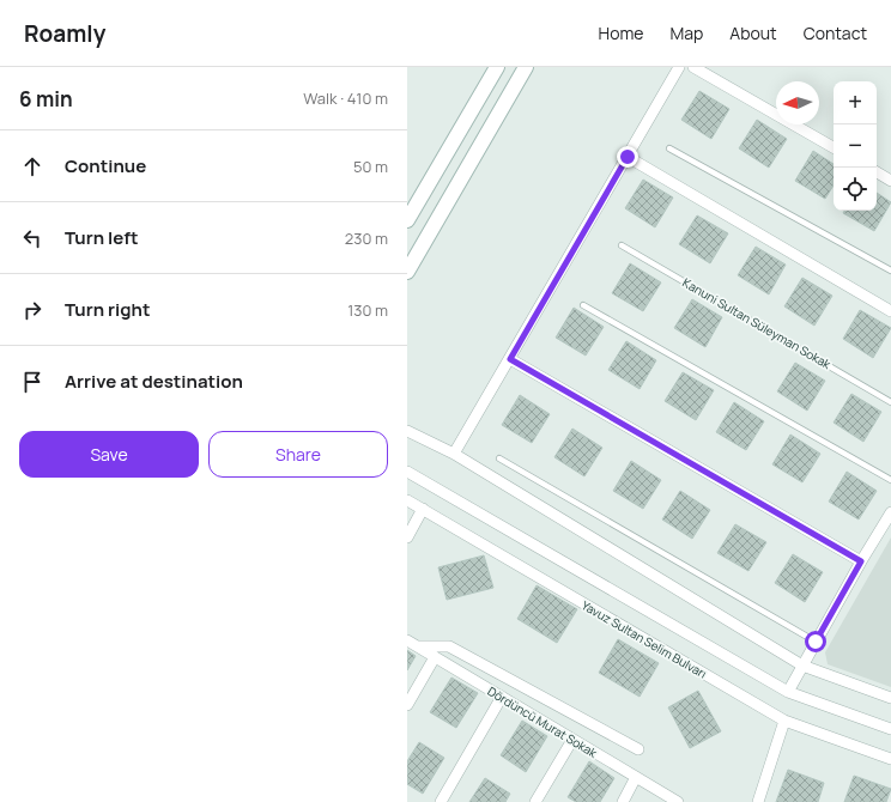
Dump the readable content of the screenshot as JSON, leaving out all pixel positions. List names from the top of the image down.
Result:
{
  "streets": {
    "street": ["Yavuz Sultan Selim Bulvarı", "Dördüncü Murat Sokak"],
    "lane": ["Kanuni Sultan Süleyman Sokak"]
  },
  "north": "left",
  "page": {
    "header": "Roamly",
    "nav": [
      "Home",
      "Map",
      "About",
      "Contact"
    ],
    "heading": ["6 min", "Walk · 410 m"],
    "map_buttons": ["+", "−"],
    "list": [
      ["Continue", "50 m"],
      ["Turn left", "230 m"],
      ["Turn right", "130 m"],
      "Arrive at destination"
    ],
    "buttons": ["Save", "Share"]
  }
}
